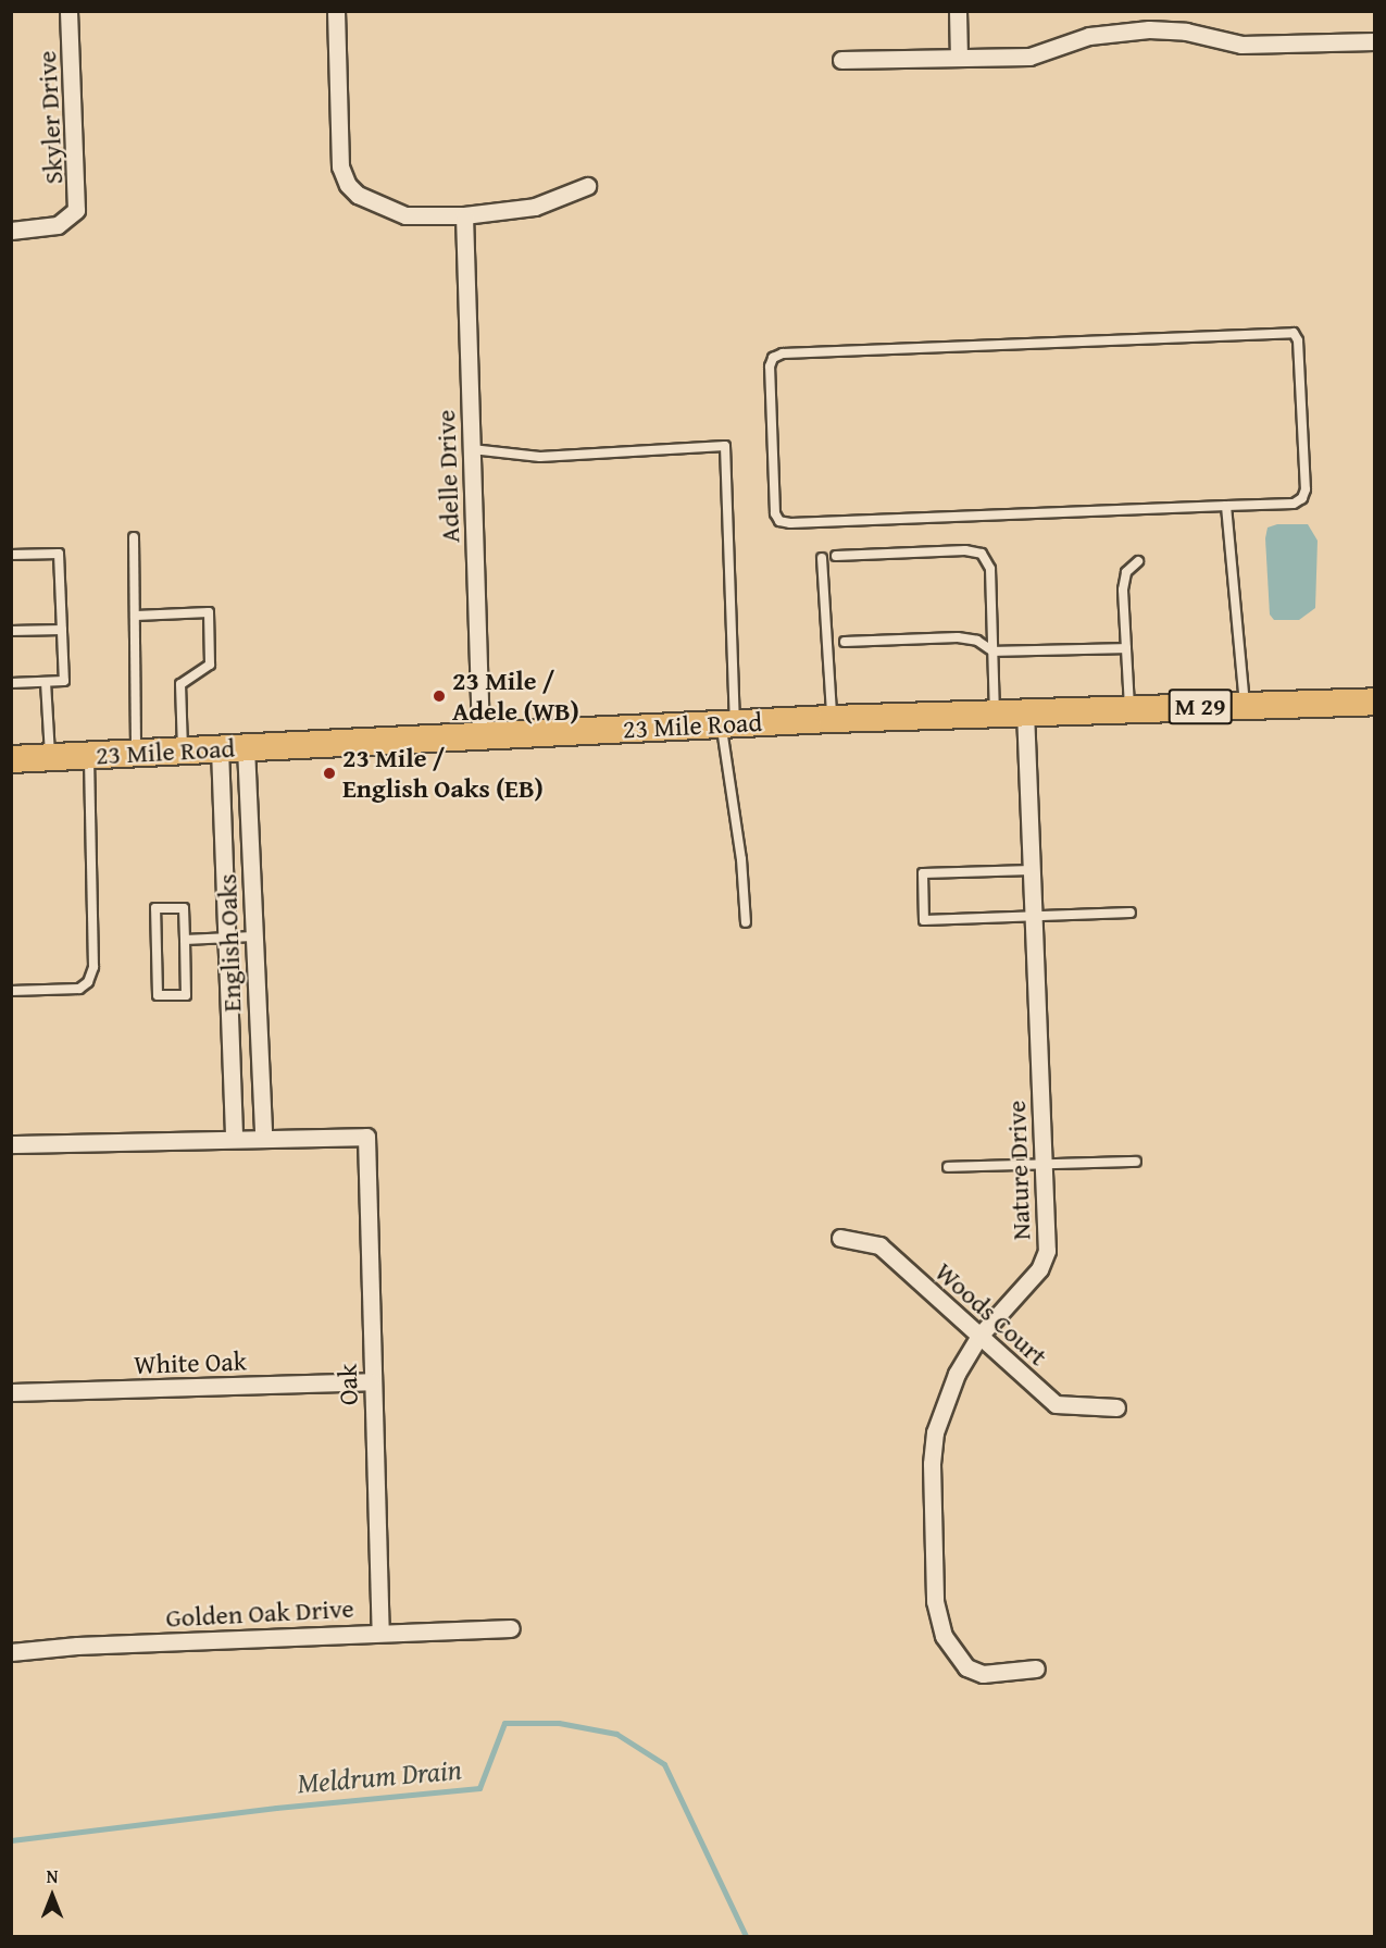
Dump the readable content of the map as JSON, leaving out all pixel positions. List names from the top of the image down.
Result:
{
  "streets": {
    "main road": ["M 29", "23 Mile Road"],
    "street": [
      "Skyler Drive",
      "Adelle Drive",
      "English Oaks",
      "Nature Drive",
      "Woods Court",
      "White Oak",
      "Oak",
      "Golden Oak Drive"
    ]
  },
  "crossings": [
    ["Adelle Drive", "23 Mile Road"],
    ["23 Mile Road", "English Oaks"],
    ["23 Mile Road", "Nature Drive"],
    ["English Oaks", "Oak"],
    ["Nature Drive", "Woods Court"],
    ["White Oak", "Oak"],
    ["Oak", "Golden Oak Drive"]
  ],
  "water": ["Meldrum Drain"],
  "places": ["23 Mile / Adele (WB)", "23 Mile / English Oaks (EB)"],
  "north": "top"
}
